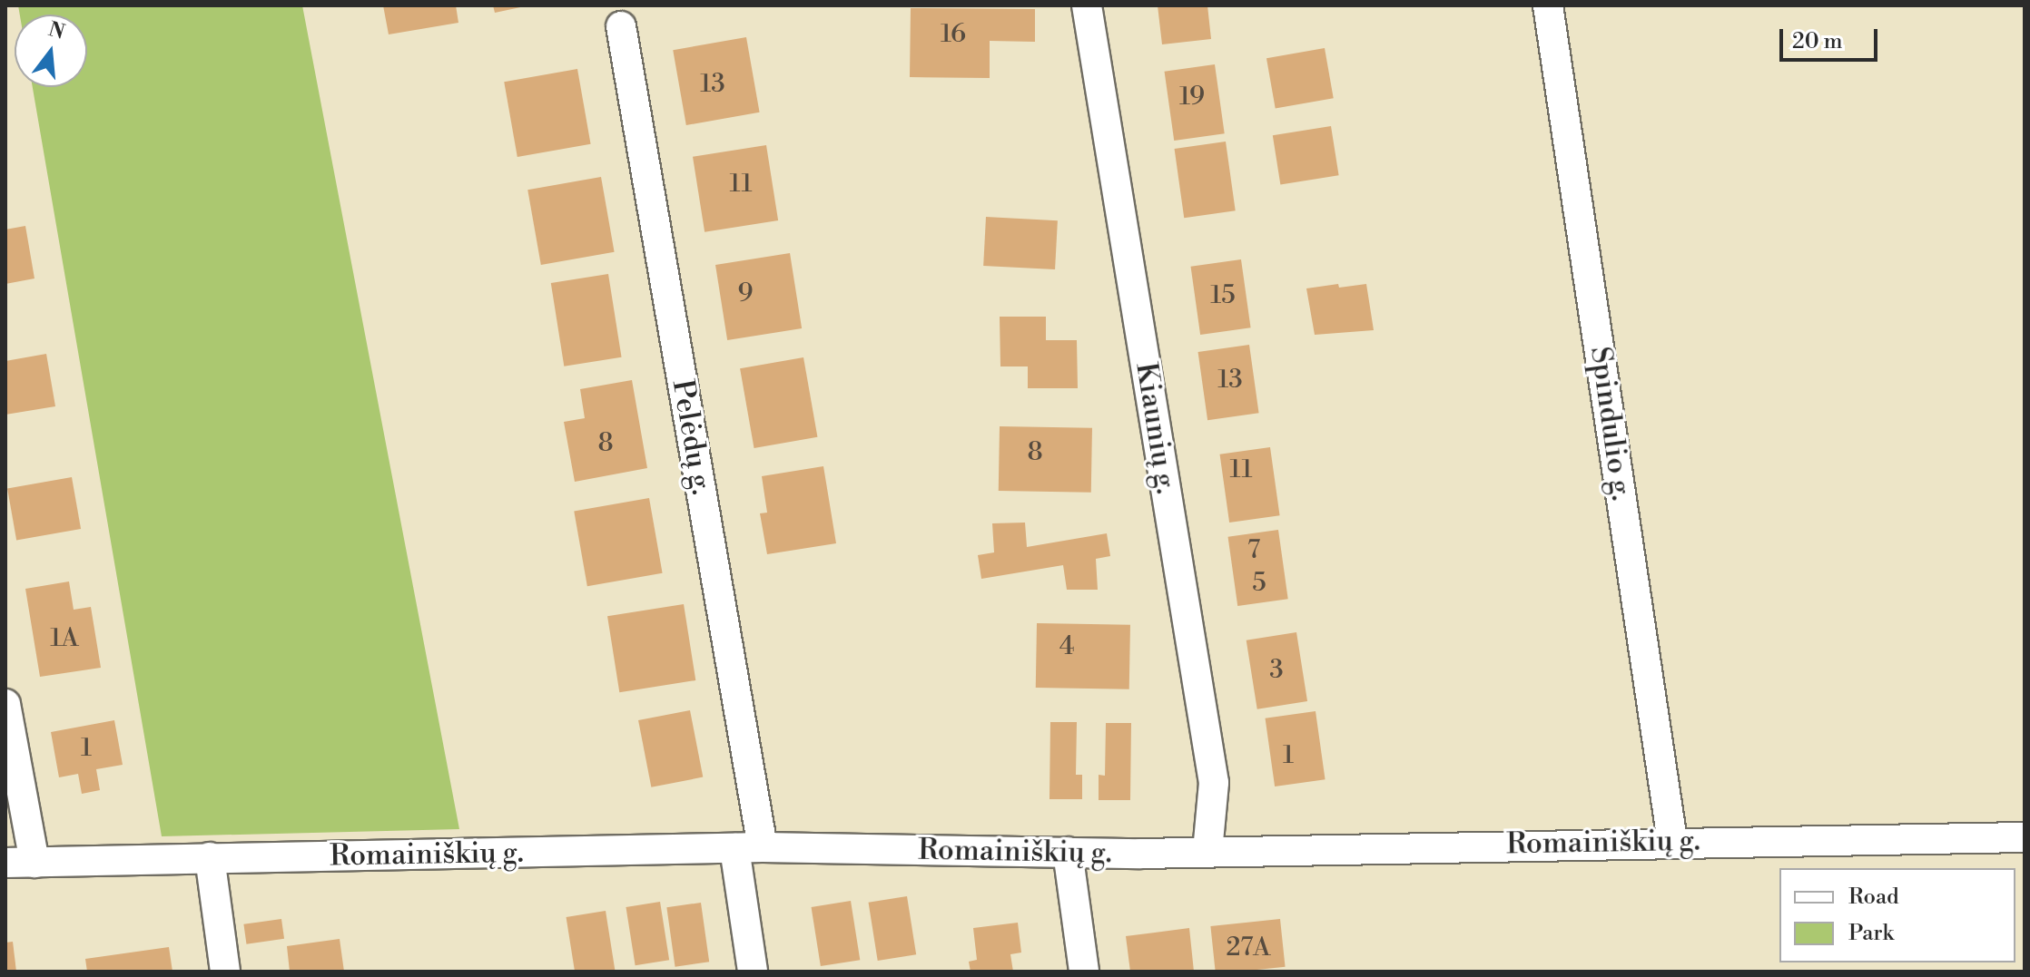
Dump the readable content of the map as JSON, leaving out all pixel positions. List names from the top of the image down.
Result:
{
  "streets": {
    "street": [
      "Spindulio g.",
      "Kiaunių g.",
      "Pelėdų g.",
      "Romainiškių g."
    ]
  },
  "crossings": [
    ["Spindulio g.", "Romainiškių g."],
    ["Kiaunių g.", "Romainiškių g."],
    ["Pelėdų g.", "Romainiškių g."]
  ],
  "house_numbers": [
    "16",
    "13",
    "19",
    "11",
    "9",
    "15",
    "13",
    "8",
    "8",
    "11",
    "7",
    "5",
    "1A",
    "4",
    "3",
    "1",
    "1",
    "27A"
  ],
  "legend": ["Road", "Park"],
  "scale_bar": "20 m",
  "north": "top"
}
